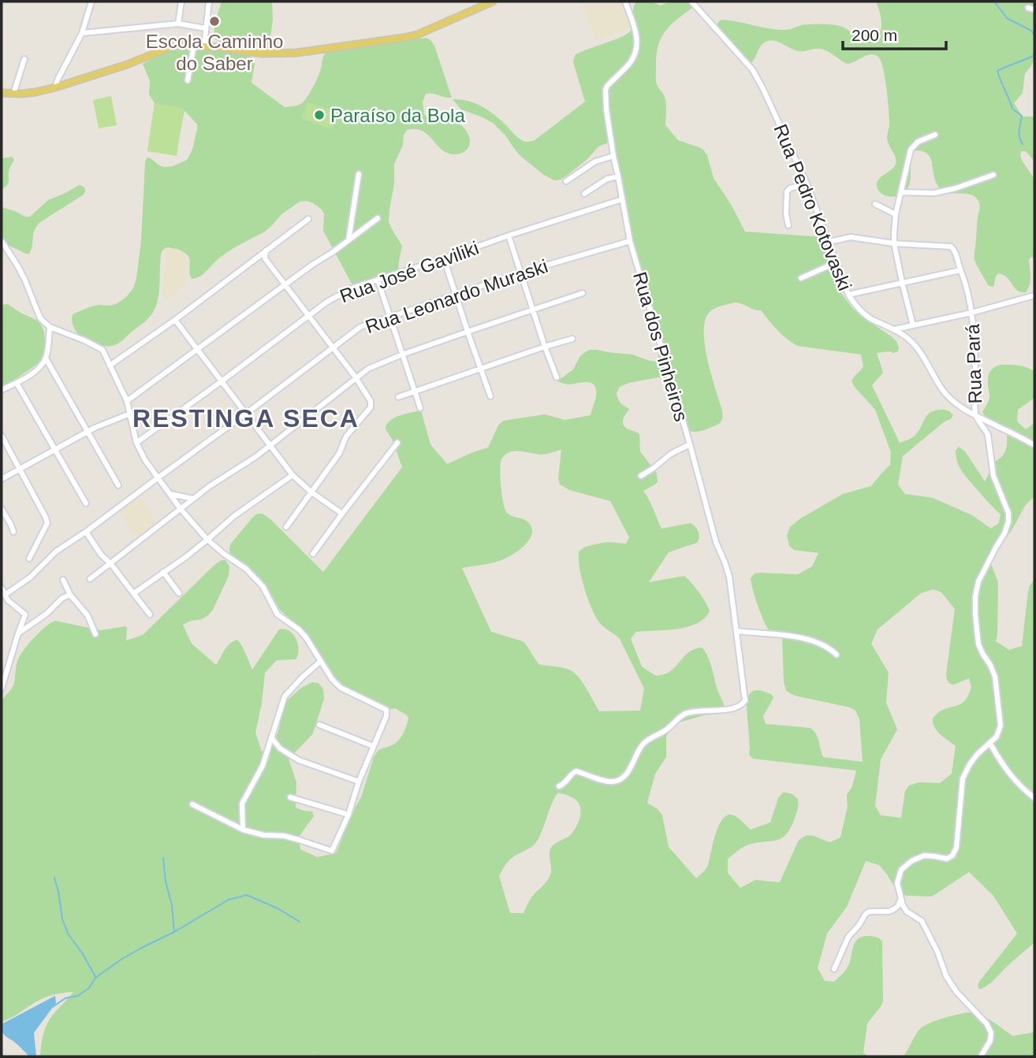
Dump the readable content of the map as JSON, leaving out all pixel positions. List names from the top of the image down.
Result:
{
  "streets": {
    "street": [
      "Rua Pedro Kotovaski",
      "Rua José Gaviliki",
      "Rua Leonardo Muraski",
      "Rua dos Pinheiros",
      "Rua Pará"
    ]
  },
  "crossings": [
    ["Rua Pedro Kotovaski", "Rua Pará"],
    ["Rua José Gaviliki", "Rua dos Pinheiros"],
    ["Rua Leonardo Muraski", "Rua dos Pinheiros"]
  ],
  "districts": ["RESTINGA SECA"],
  "places": ["Escola Caminho do Saber", "Paraíso da Bola"],
  "scale_bar": "200 m"
}
